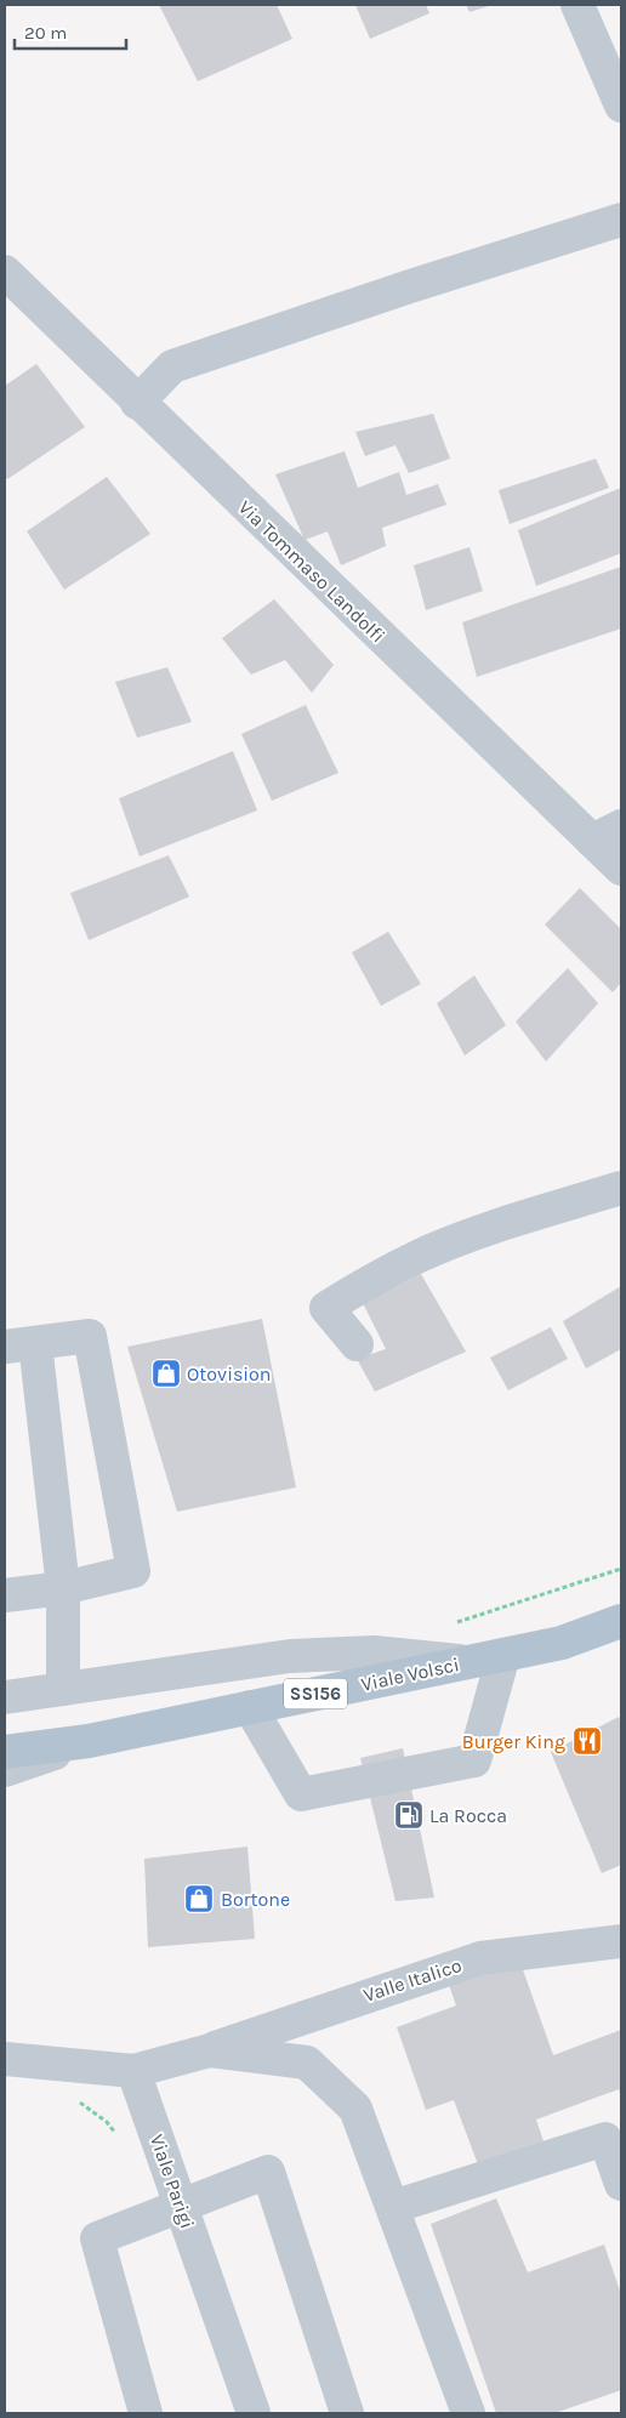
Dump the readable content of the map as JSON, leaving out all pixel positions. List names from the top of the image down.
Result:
{
  "streets": {
    "main road": ["Viale Volsci", "SS156"],
    "street": ["Via Tommaso Landolfi", "Valle Italico", "Viale Parigi"]
  },
  "crossings": [
    ["Valle Italico", "Viale Parigi"]
  ],
  "places": {
    "shop": ["Otovision", "Bortone"],
    "restaurant": ["Burger King"],
    "fuel station": ["La Rocca"]
  },
  "scale_bar": "20 m"
}
